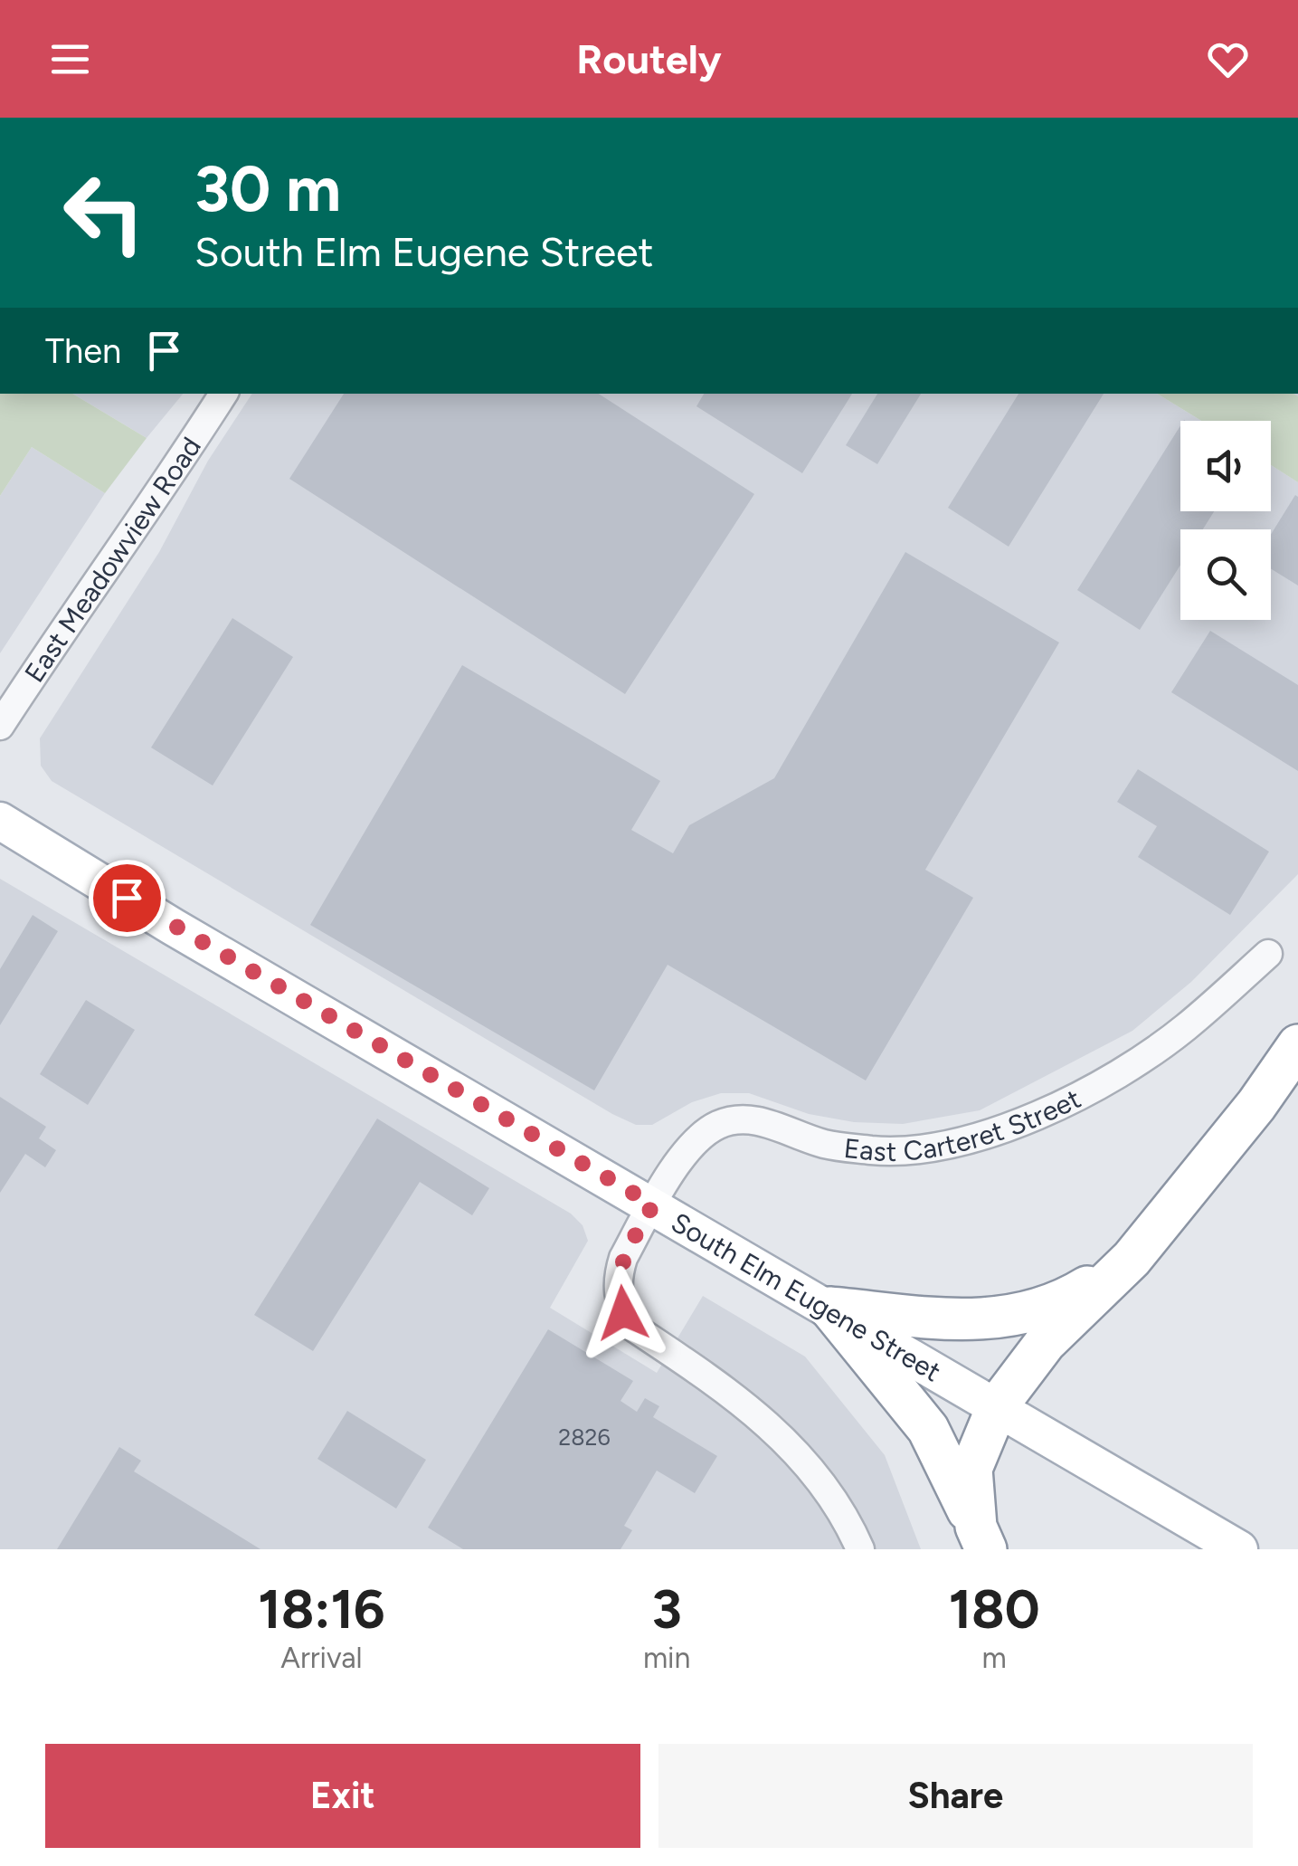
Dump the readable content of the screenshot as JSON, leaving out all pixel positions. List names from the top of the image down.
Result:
{
  "streets": {
    "main road": ["South Elm Eugene Street"],
    "street": ["East Meadowview Road", "East Carteret Street"]
  },
  "crossings": [
    ["East Carteret Street", "South Elm Eugene Street"]
  ],
  "house_numbers": ["2826"],
  "page": {
    "header": "Routely",
    "turn": ["30 m", "South Elm Eugene Street"],
    "then": "Then",
    "eta": [
      "18:16",
      "Arrival",
      "3",
      "min",
      "180",
      "m"
    ],
    "buttons": ["Exit", "Share"]
  }
}
